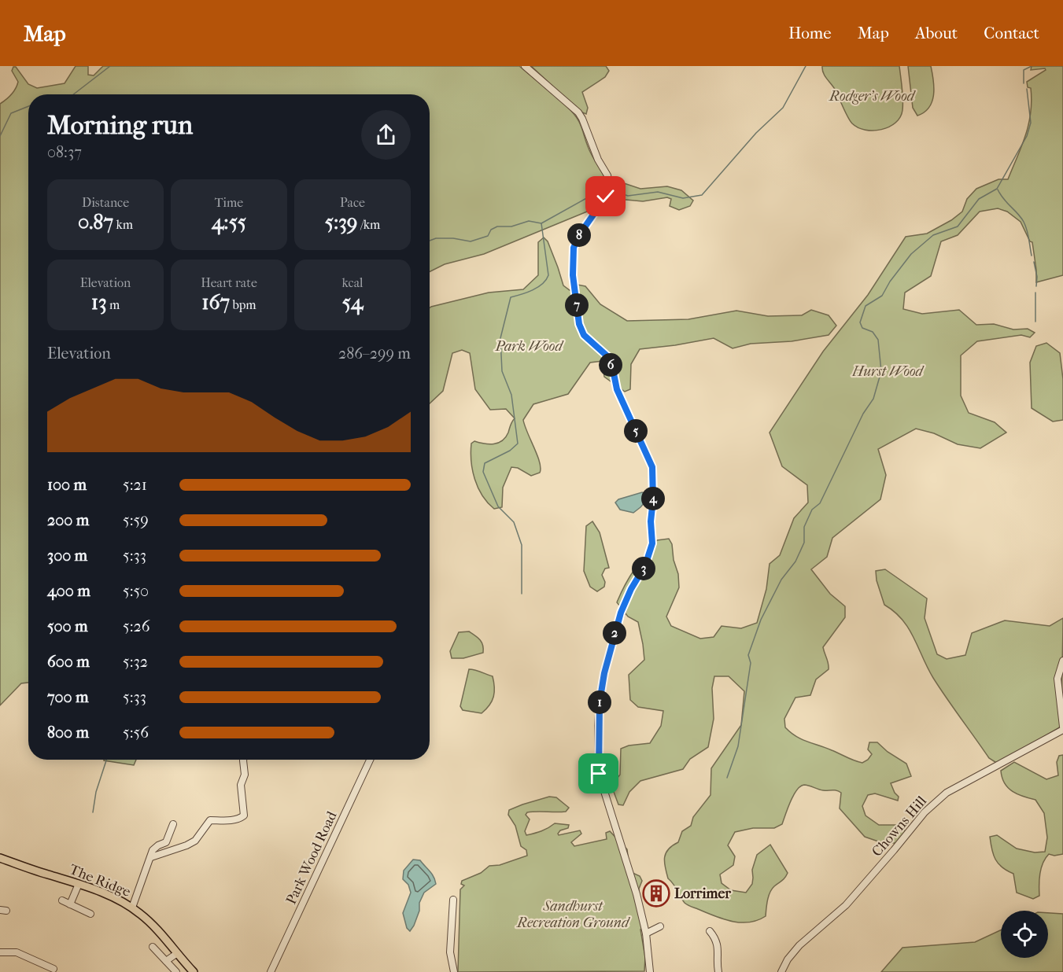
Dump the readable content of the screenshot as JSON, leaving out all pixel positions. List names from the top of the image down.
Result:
{
  "streets": {
    "main road": ["The Ridge"],
    "street": ["Chowns Hill", "Park Wood Road"]
  },
  "parks": [
    "Rodger's Wood",
    "Park Wood",
    "Hurst Wood",
    "Sandhurst Recreation Ground"
  ],
  "places": {
    "building": ["Lorrimer"]
  },
  "page": {
    "header": "Map",
    "nav": [
      "Home",
      "Map",
      "About",
      "Contact"
    ],
    "heading": ["Morning run", "08:37"],
    "stats": [
      ["Distance", "0.87 km"],
      ["Time", "4:55"],
      ["Pace", "5:39 /km"],
      ["Elevation", "13 m"],
      ["Heart rate", "167 bpm"],
      ["kcal", "54"]
    ],
    "pins": [
      "8",
      "7",
      "6",
      "5",
      "4",
      "3",
      "2",
      "1"
    ],
    "chart": ["Elevation", "286–299 m"],
    "list": [
      {
        "name": "100 m",
        "note": "5:21"
      },
      {
        "name": "200 m",
        "note": "5:59"
      },
      {
        "name": "300 m",
        "note": "5:33"
      },
      {
        "name": "400 m",
        "note": "5:50"
      },
      {
        "name": "500 m",
        "note": "5:26"
      },
      {
        "name": "600 m",
        "note": "5:32"
      },
      {
        "name": "700 m",
        "note": "5:33"
      },
      {
        "name": "800 m",
        "note": "5:56"
      }
    ]
  }
}
